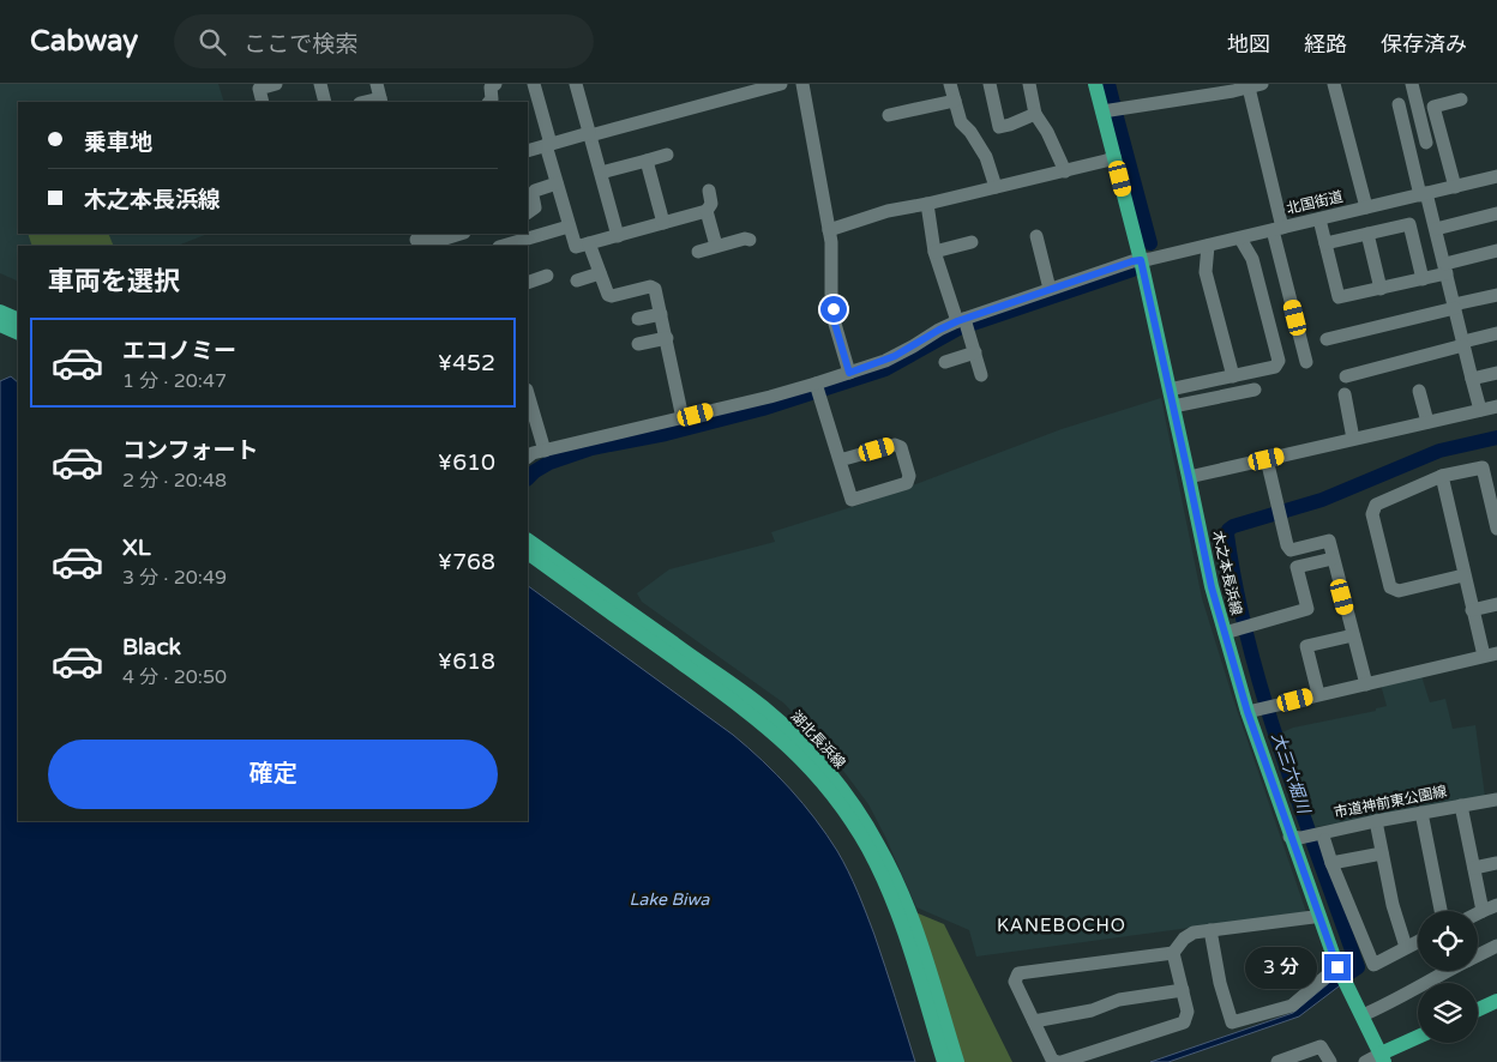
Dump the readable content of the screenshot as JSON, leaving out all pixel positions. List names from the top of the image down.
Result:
{
  "streets": {
    "main road": ["木之本長浜線", "湖北長浜線"],
    "street": ["北国街道", "市道神前東公園線"]
  },
  "crossings": [
    ["北国街道", "木之本長浜線"],
    ["木之本長浜線", "市道神前東公園線"]
  ],
  "districts": ["KANEBOCHO"],
  "water": ["大三六堀川", "Lake Biwa"],
  "page": {
    "header": "Cabway",
    "search": "ここで検索",
    "nav": ["地図", "経路", "保存済み"],
    "banner": ["乗車地", "木之本長浜線"],
    "heading": "車両を選択",
    "list": [
      {
        "name": "エコノミー",
        "note": "1 分 · 20:47",
        "value": "¥452"
      },
      {
        "name": "コンフォート",
        "note": "2 分 · 20:48",
        "value": "¥610"
      },
      {
        "name": "XL",
        "note": "3 分 · 20:49",
        "value": "¥768"
      },
      {
        "name": "Black",
        "note": "4 分 · 20:50",
        "value": "¥618"
      }
    ],
    "buttons": "確定",
    "bubble": "3 分"
  }
}
